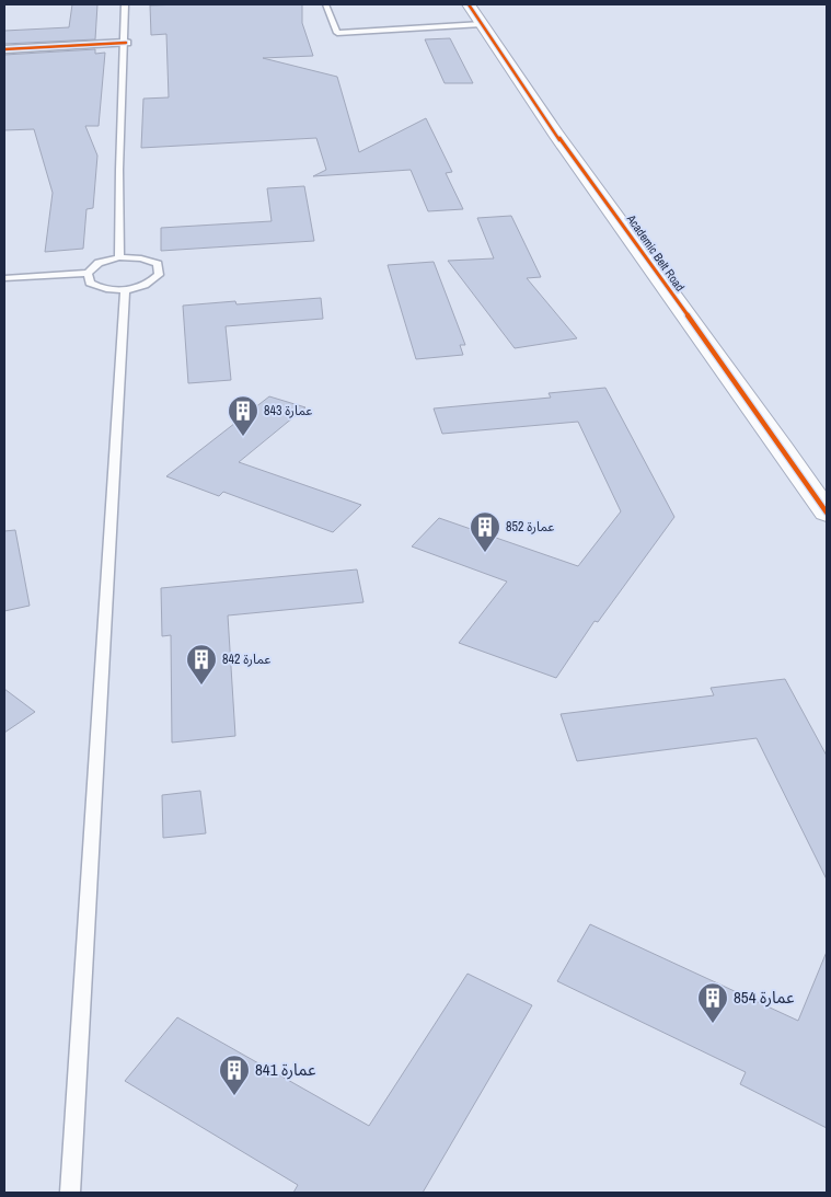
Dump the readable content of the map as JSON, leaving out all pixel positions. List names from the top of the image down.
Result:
{
  "streets": {
    "street": ["Academic Belt Road"]
  },
  "places": {
    "building": [
      "عمارة 843",
      "عمارة 852",
      "عمارة 842",
      "عمارة 854",
      "عمارة 841"
    ]
  }
}
